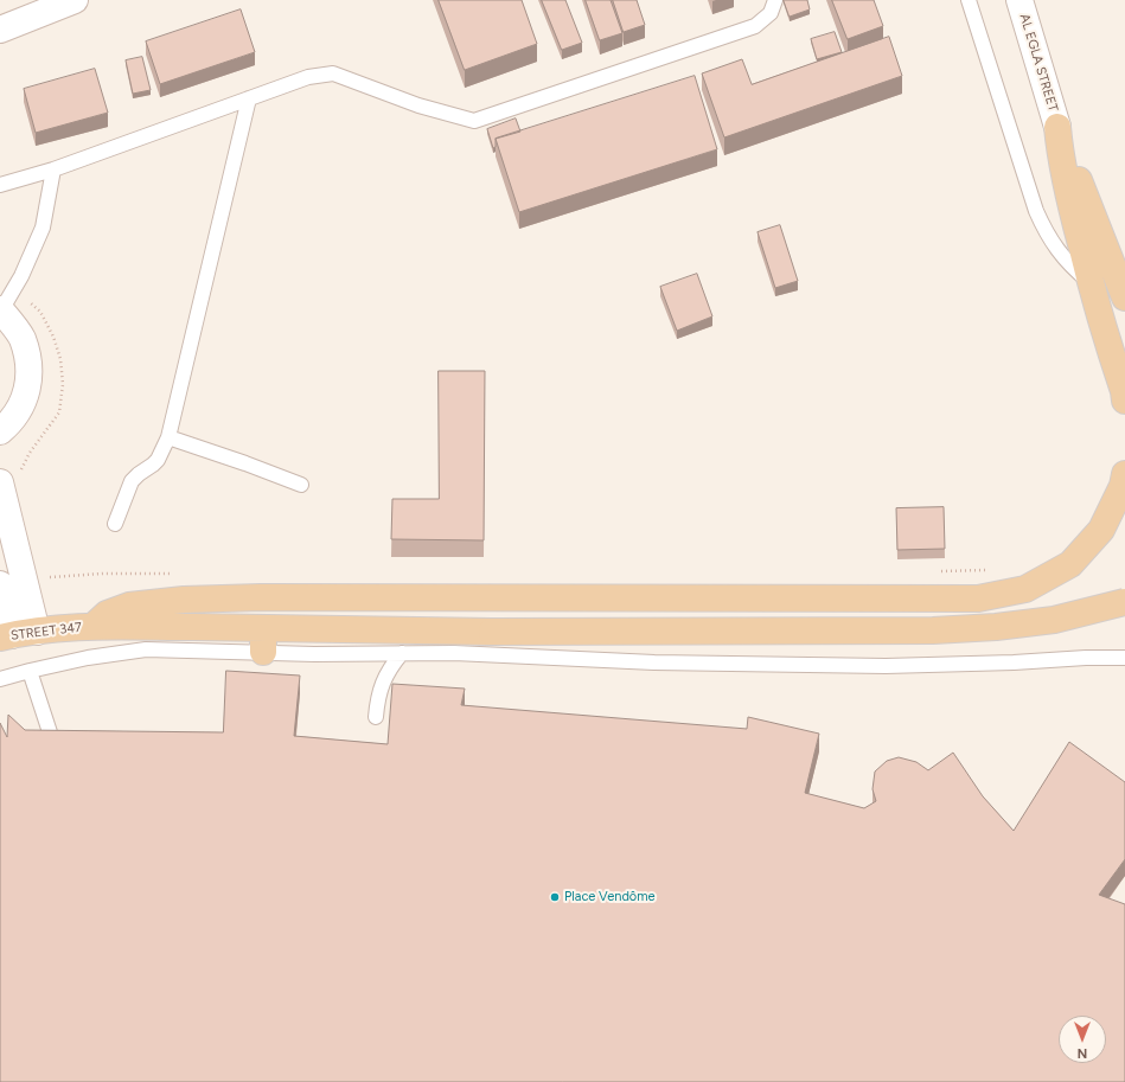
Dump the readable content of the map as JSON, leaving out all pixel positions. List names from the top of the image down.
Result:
{
  "streets": {
    "main road": ["STREET 347"],
    "street": ["AL EGLA STREET"]
  },
  "places": ["Place Vendôme"],
  "north": "bottom"
}
